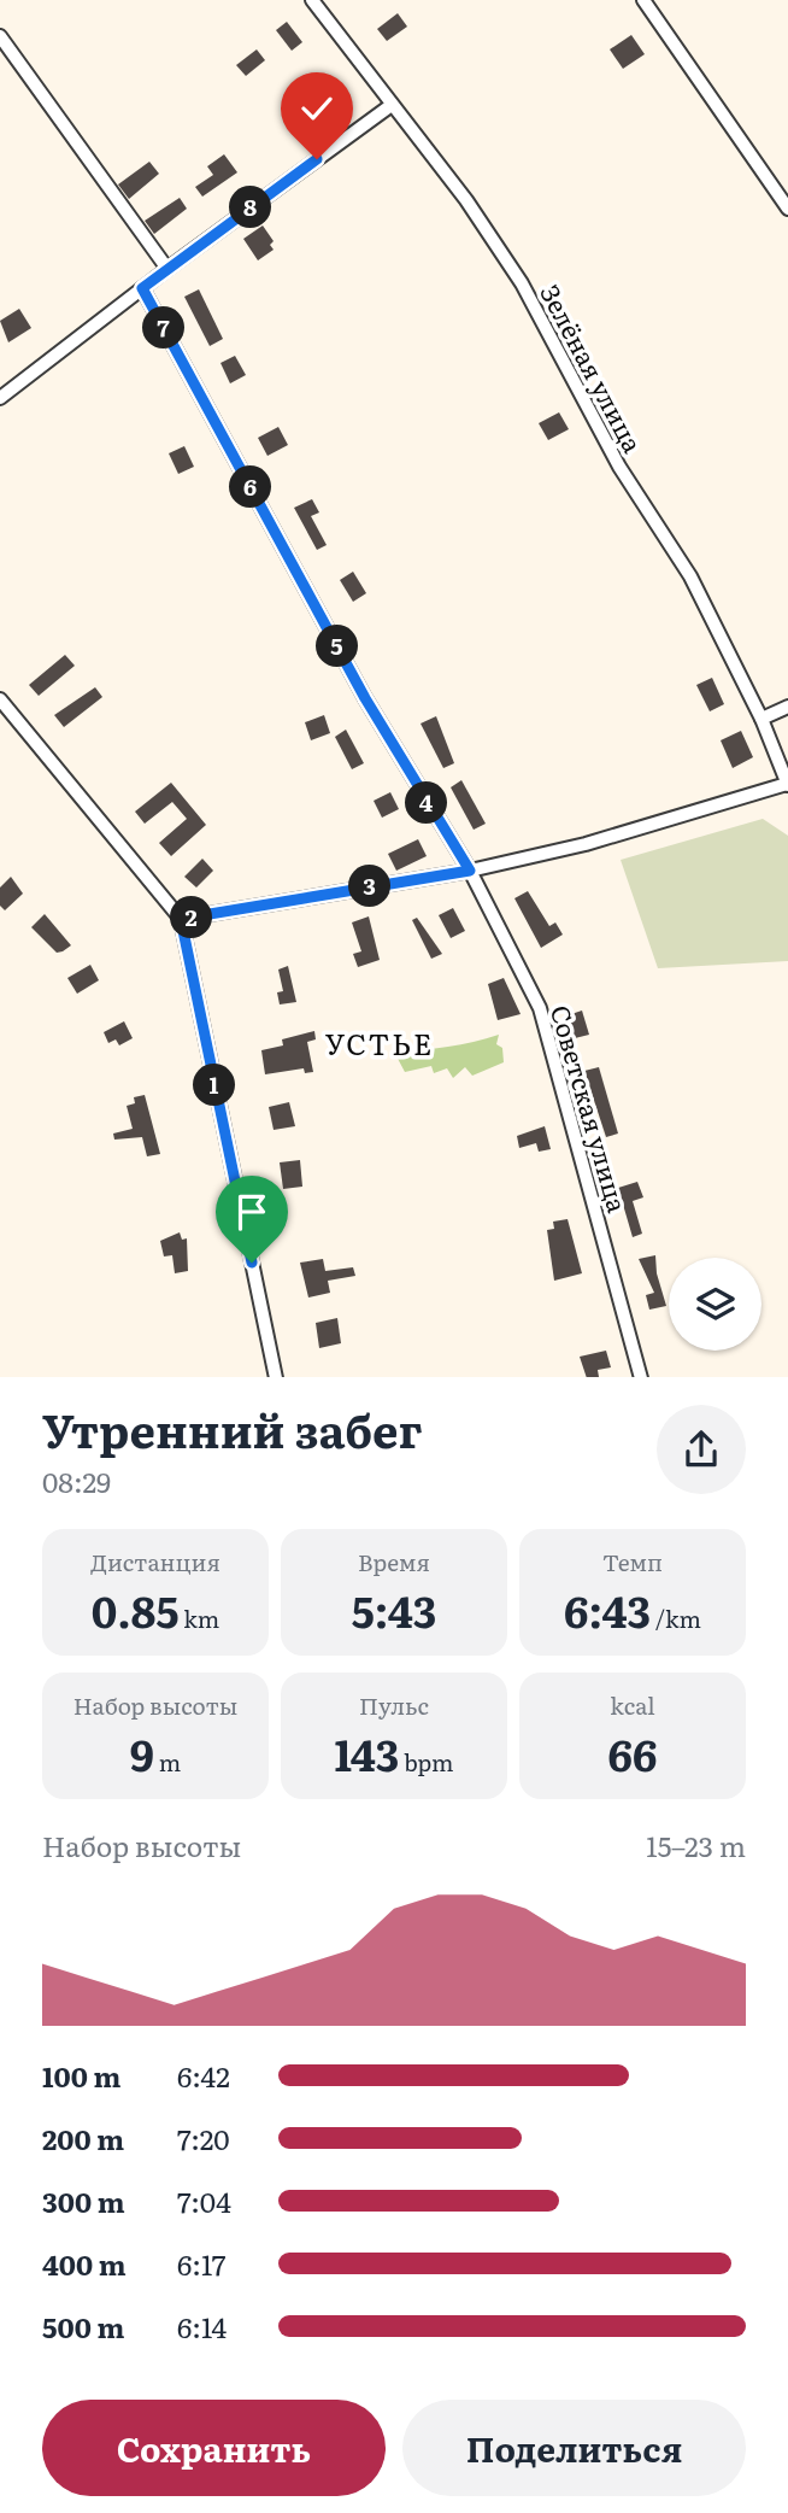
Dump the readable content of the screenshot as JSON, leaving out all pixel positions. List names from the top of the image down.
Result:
{
  "streets": {
    "street": ["Зелёная улица", "Советская улица"]
  },
  "districts": ["УСТЬЕ"],
  "page": {
    "pins": [
      "8",
      "7",
      "6",
      "5",
      "4",
      "3",
      "2",
      "1"
    ],
    "heading": ["Утренний забег", "08:29"],
    "stats": [
      ["Дистанция", "0.85 km"],
      ["Время", "5:43"],
      ["Темп", "6:43 /km"],
      ["Набор высоты", "9 m"],
      ["Пульс", "143 bpm"],
      ["kcal", "66"]
    ],
    "chart": ["Набор высоты", "15–23 m"],
    "list": [
      {
        "name": "100 m",
        "note": "6:42"
      },
      {
        "name": "200 m",
        "note": "7:20"
      },
      {
        "name": "300 m",
        "note": "7:04"
      },
      {
        "name": "400 m",
        "note": "6:17"
      },
      {
        "name": "500 m",
        "note": "6:14"
      }
    ],
    "buttons": ["Сохранить", "Поделиться"]
  }
}
